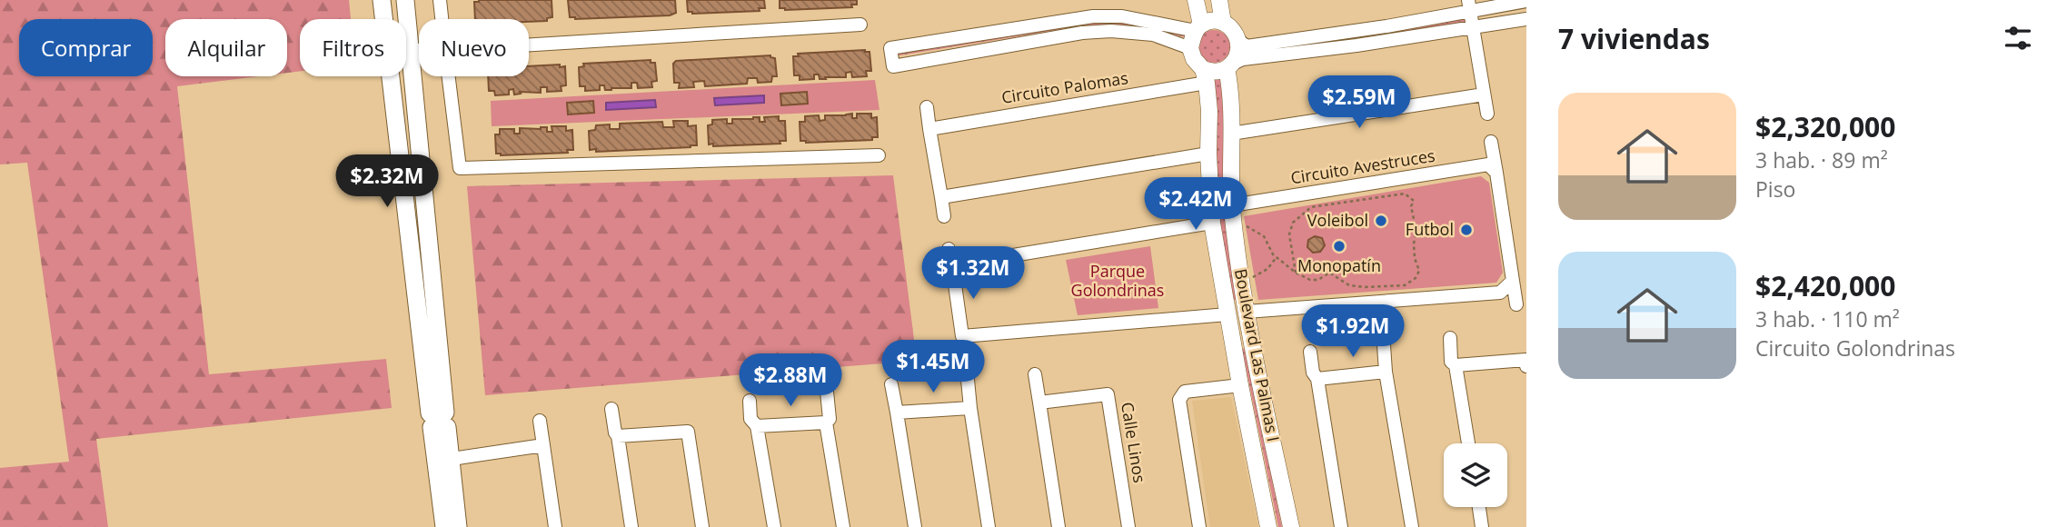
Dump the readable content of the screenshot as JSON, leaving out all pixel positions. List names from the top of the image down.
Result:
{
  "streets": {
    "street": [
      "Circuito Palomas",
      "Circuito Avestruces",
      "Boulevard Las Palmas I",
      "Calle Linos"
    ]
  },
  "crossings": [
    ["Circuito Palomas", "Boulevard Las Palmas I"],
    ["Circuito Avestruces", "Boulevard Las Palmas I"]
  ],
  "parks": ["Parque Golondrinas"],
  "places": ["Voleibol", "Futbol", "Monopatín"],
  "page": {
    "heading": "7 viviendas",
    "chip": [
      "Comprar",
      "Alquilar",
      "Filtros",
      "Nuevo"
    ],
    "price": [
      "$2.59M",
      "$2.32M",
      "$2.42M",
      "$1.32M",
      "$1.92M",
      "$1.45M",
      "$2.88M"
    ],
    "list": [
      {
        "name": "$2,320,000",
        "note": "3 hab. · 89 m² · Piso"
      },
      {
        "name": "$2,420,000",
        "note": "3 hab. · 110 m² · Circuito Golondrinas"
      }
    ]
  }
}
